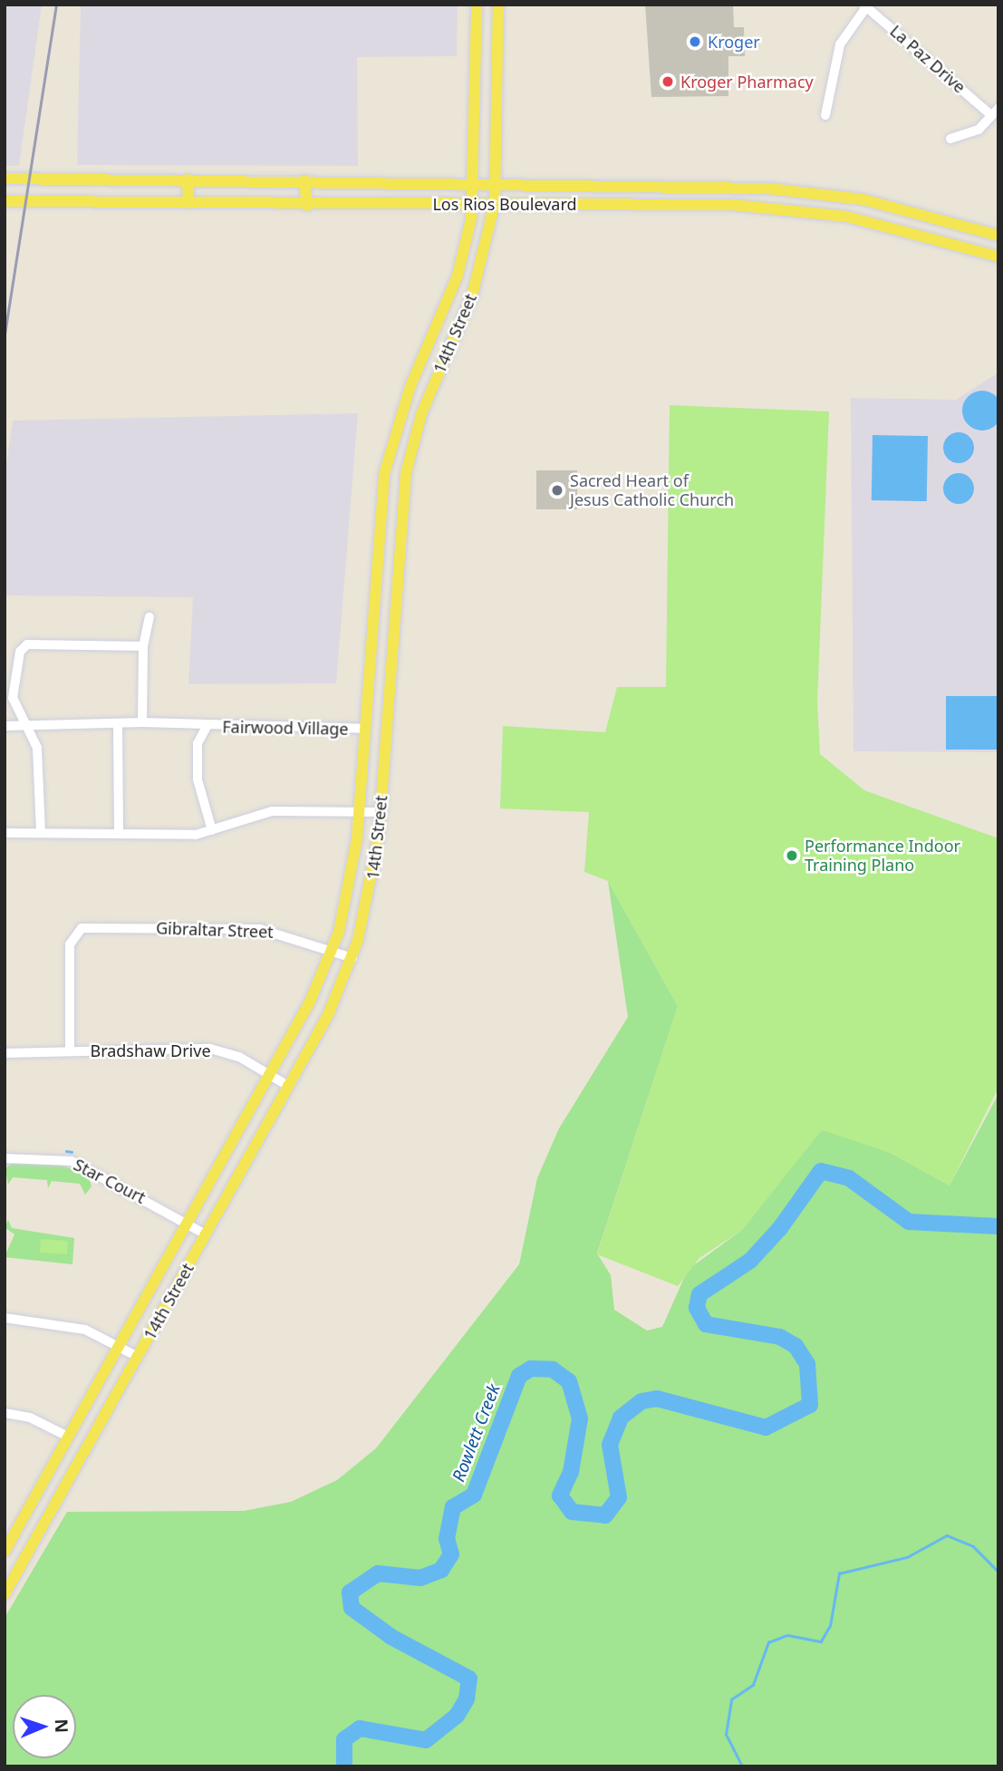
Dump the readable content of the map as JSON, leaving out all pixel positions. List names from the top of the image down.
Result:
{
  "streets": {
    "main road": ["Los Rios Boulevard", "14th Street"],
    "street": [
      "La Paz Drive",
      "Fairwood Village",
      "Gibraltar Street",
      "Bradshaw Drive",
      "Star Court"
    ]
  },
  "crossings": [
    ["Los Rios Boulevard", "14th Street"],
    ["14th Street", "Fairwood Village"],
    ["14th Street", "Gibraltar Street"],
    ["14th Street", "Bradshaw Drive"],
    ["14th Street", "Star Court"],
    ["Gibraltar Street", "Bradshaw Drive"]
  ],
  "water": ["Rowlett Creek"],
  "places": [
    "Kroger",
    "Kroger Pharmacy",
    "Sacred Heart of Jesus Catholic Church",
    "Performance Indoor Training Plano"
  ],
  "north": "right"
}
